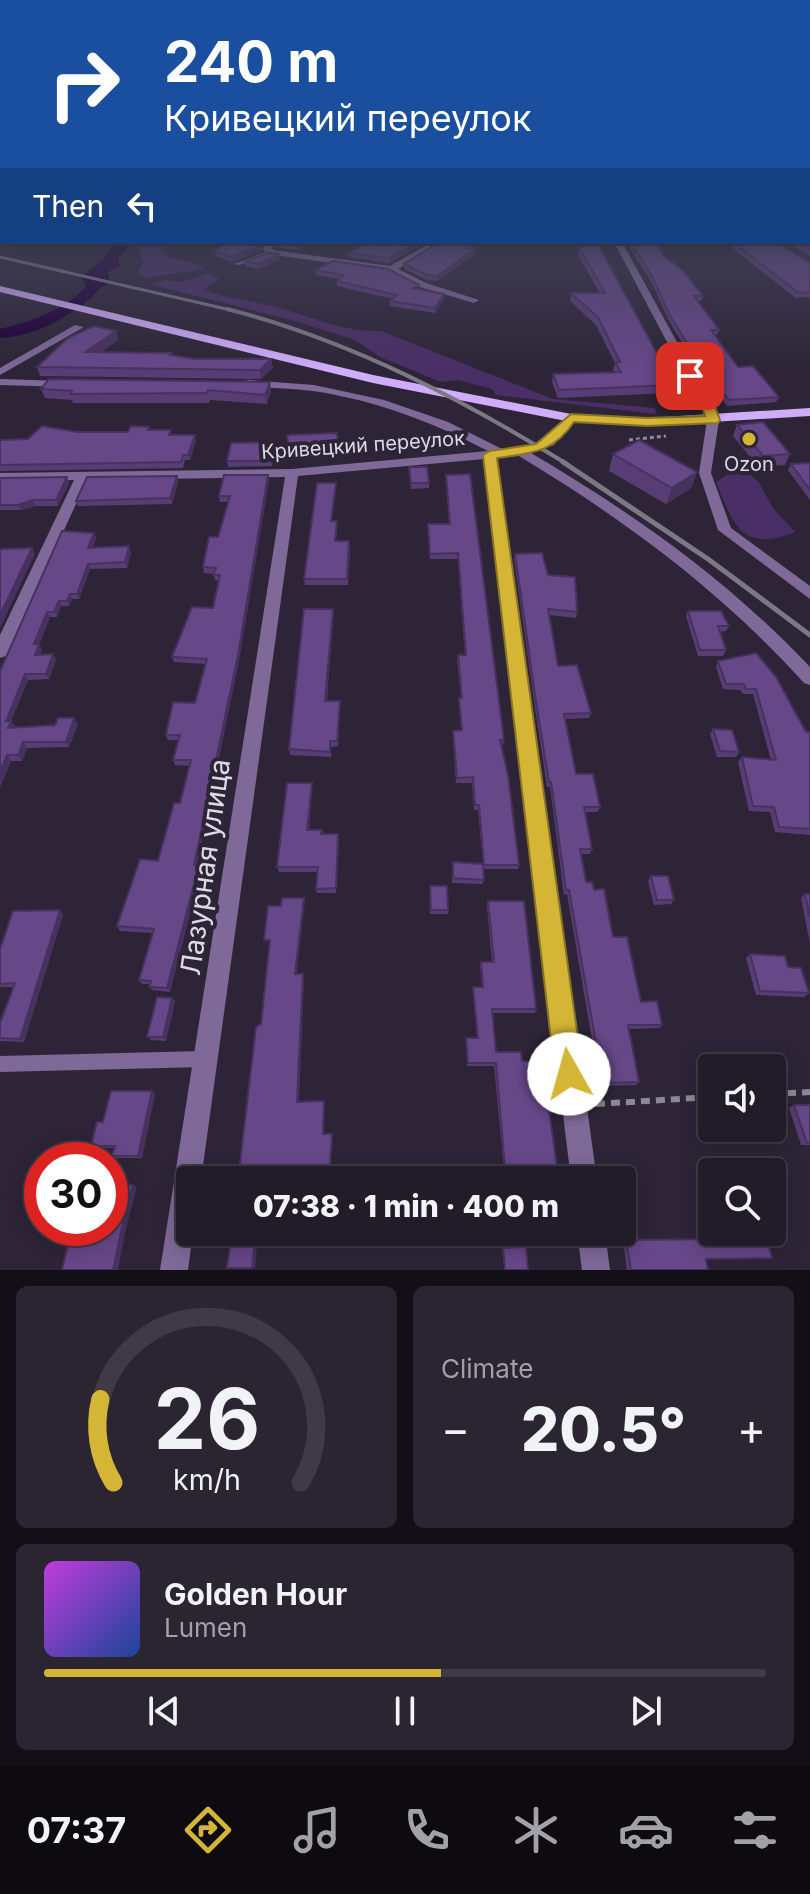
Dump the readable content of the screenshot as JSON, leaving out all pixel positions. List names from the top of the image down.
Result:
{
  "streets": {
    "street": ["Кривецкий переулок", "Лазурная улица"]
  },
  "crossings": [
    ["Кривецкий переулок", "Лазурная улица"]
  ],
  "places": ["Ozon"],
  "page": {
    "turn": ["240 m", "Кривецкий переулок"],
    "then": "Then",
    "limit": "30",
    "trip": "07:38 · 1 min · 400 m",
    "tile": "Climate",
    "heat": ["−", "20.5°", "+"],
    "song": ["Golden Hour", "Lumen"],
    "tabs": "07:37",
    "gauge": ["26", "km/h"]
  }
}
